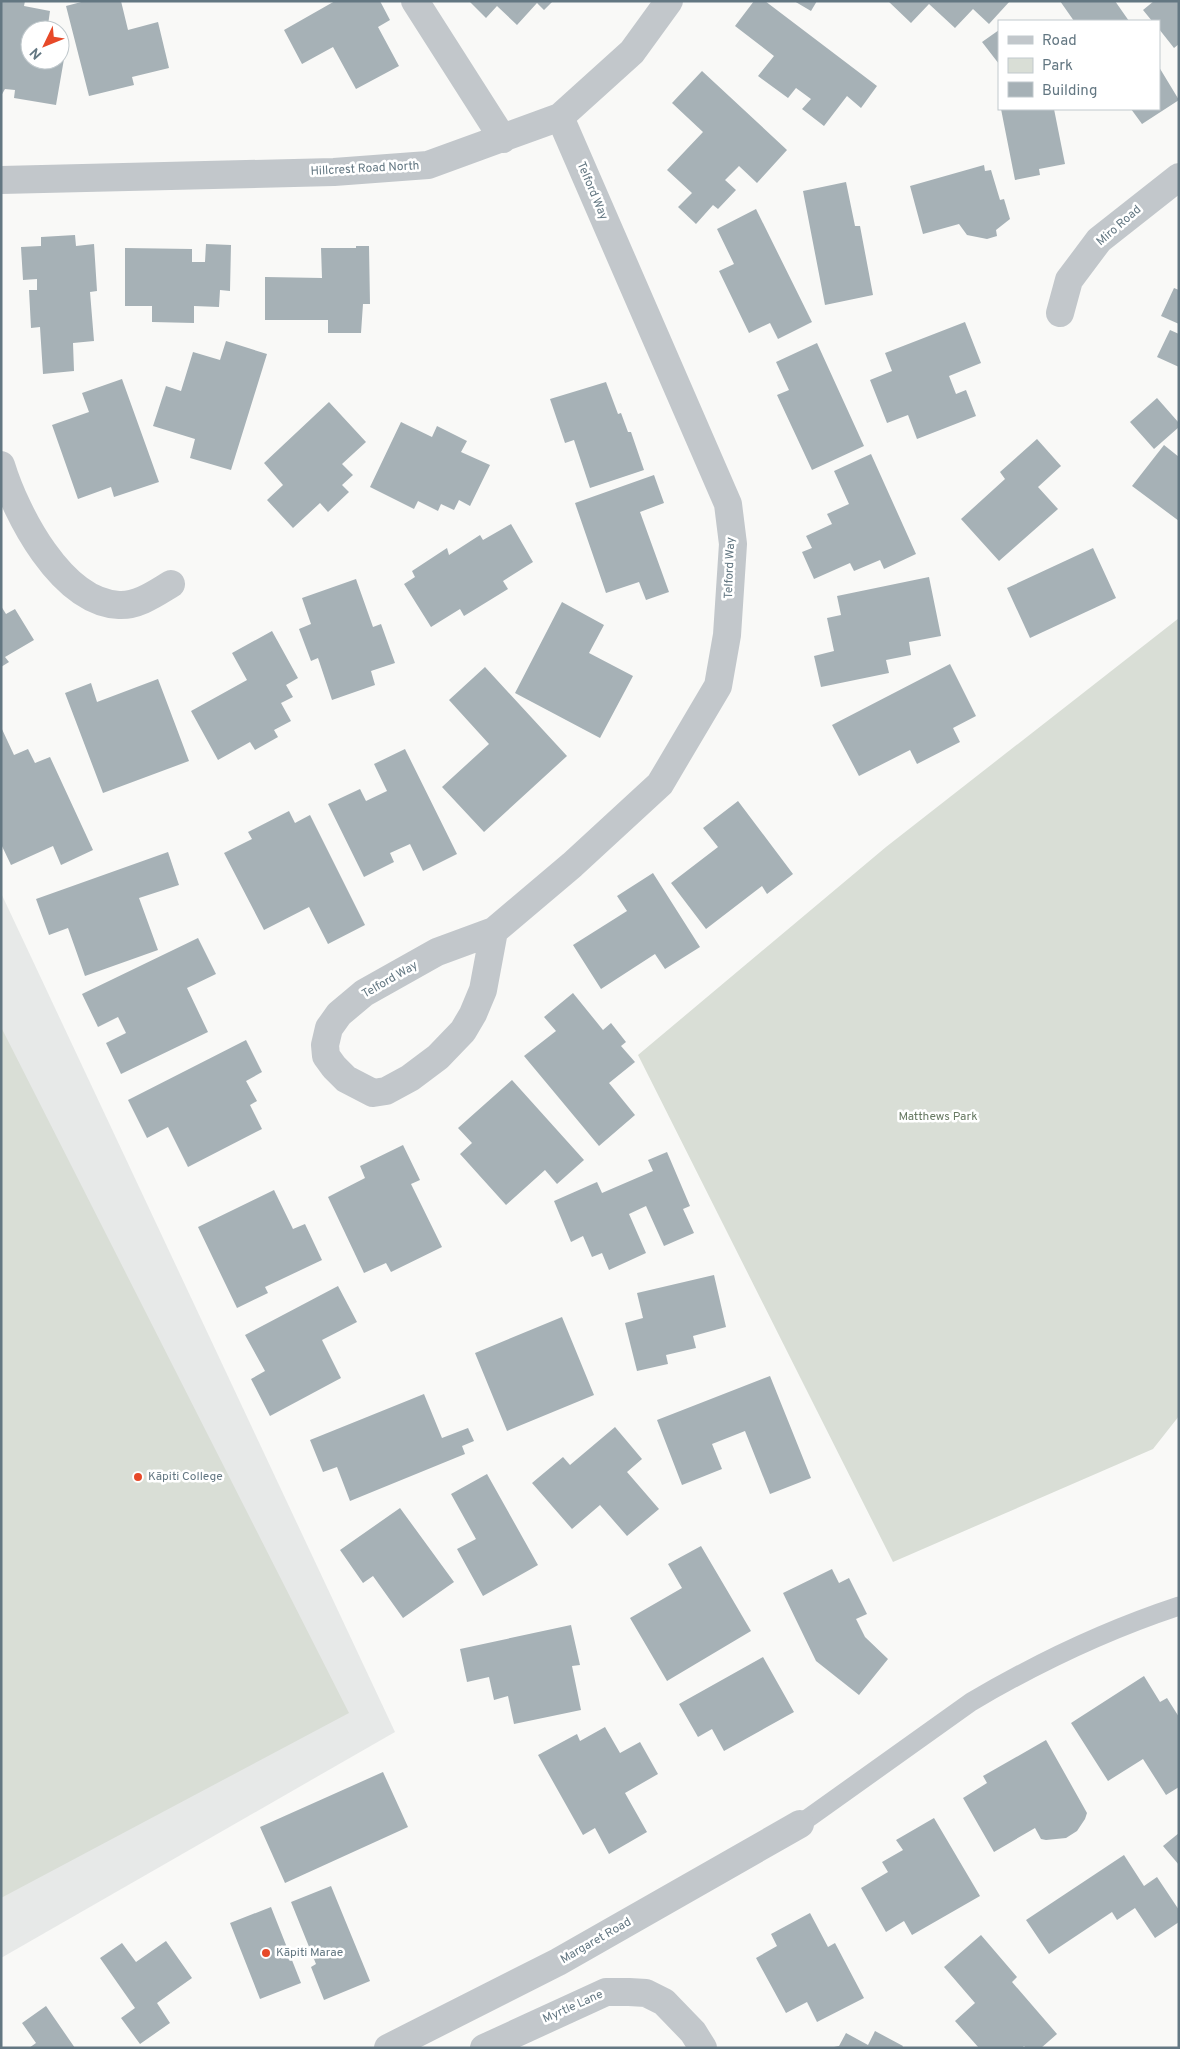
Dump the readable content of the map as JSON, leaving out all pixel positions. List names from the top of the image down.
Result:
{
  "streets": {
    "street": [
      "Hillcrest Road North",
      "Telford Way",
      "Miro Road",
      "Margaret Road",
      "Myrtle Lane"
    ]
  },
  "crossings": [
    ["Hillcrest Road North", "Telford Way"]
  ],
  "parks": ["Matthews Park"],
  "places": ["Kāpiti College", "Kāpiti Marae"],
  "legend": ["Road", "Park", "Building"],
  "north": "bottom left"
}
